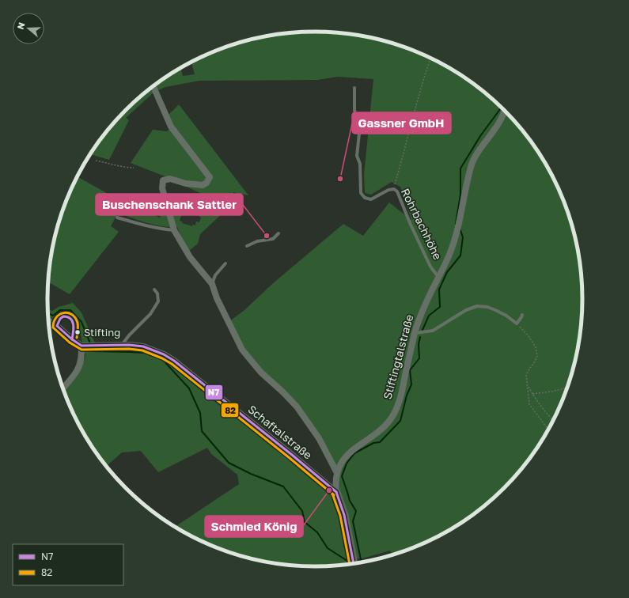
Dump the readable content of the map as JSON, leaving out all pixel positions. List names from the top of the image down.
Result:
{
  "streets": {
    "street": ["Stiftingtalstraße", "Schaftalstraße"],
    "lane": ["Rohrbachhöhe"]
  },
  "crossings": [
    ["Rohrbachhöhe", "Stiftingtalstraße"],
    ["Stiftingtalstraße", "Schaftalstraße"]
  ],
  "places": [
    "Gassner GmbH",
    "Buschenschank Sattler",
    "Stifting",
    "Schmied König"
  ],
  "lines": ["transit line 82", "transit line N7"],
  "legend": ["N7", "82"],
  "north": "left"
}
